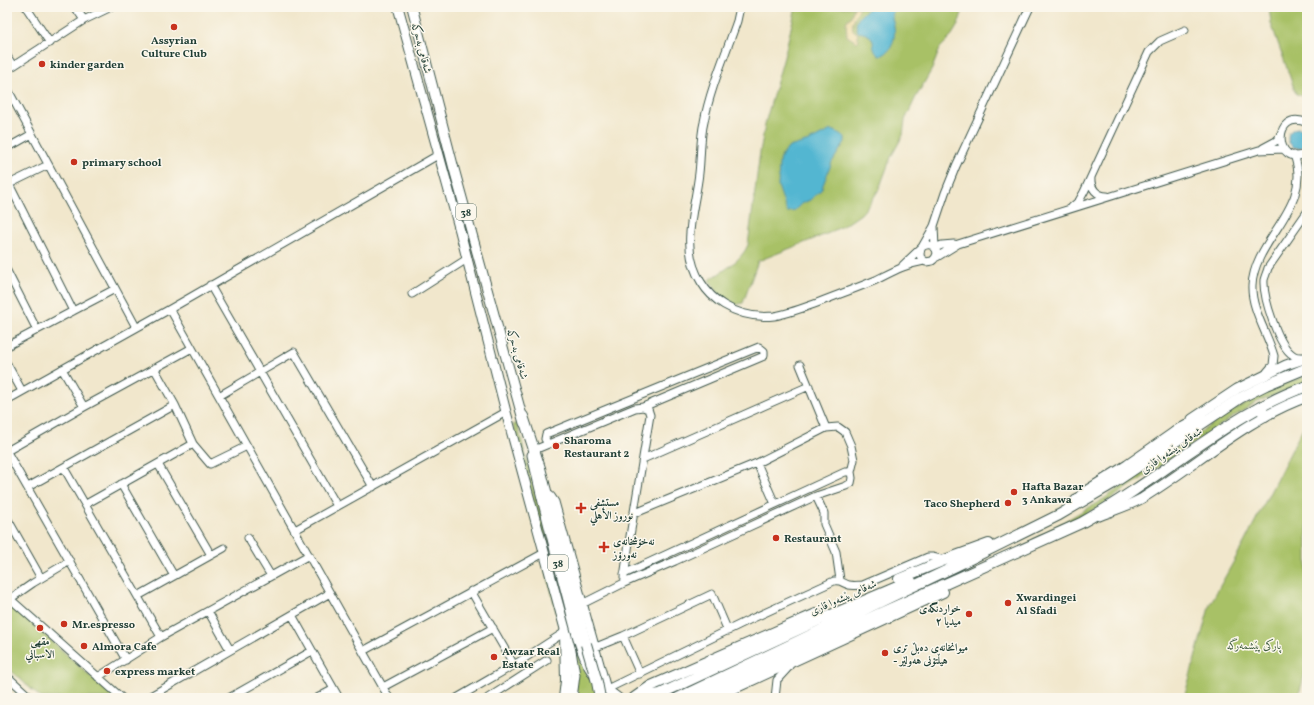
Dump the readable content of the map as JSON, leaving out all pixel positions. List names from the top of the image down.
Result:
{
  "streets": {
    "highway": ["شەقامی پێشەوا قازی"],
    "main road": ["شەقامی بەحرکە", "38"]
  },
  "parks": ["پارکی پێشمەرگە"],
  "places": {
    "other": [
      "Assyrian Culture Club",
      "kinder garden",
      "primary school",
      "Sharoma Restaurant 2",
      "Hafta Bazar 3 Ankawa",
      "Taco Shepherd",
      "Restaurant",
      "Xwardingei Al Sfadi",
      "خواردنگەی میدیا ٢",
      "Mr.espresso",
      "مقهى الاسباني",
      "Almora Cafe",
      "میوانخانەی دەبڵ تری - هیڵتۆنی هەولێر",
      "Awzar Real Estate",
      "express market"
    ],
    "health": ["مستشفى نوروز الأهلي", "نەخۆشخانەی نەورۆز"]
  }
}
